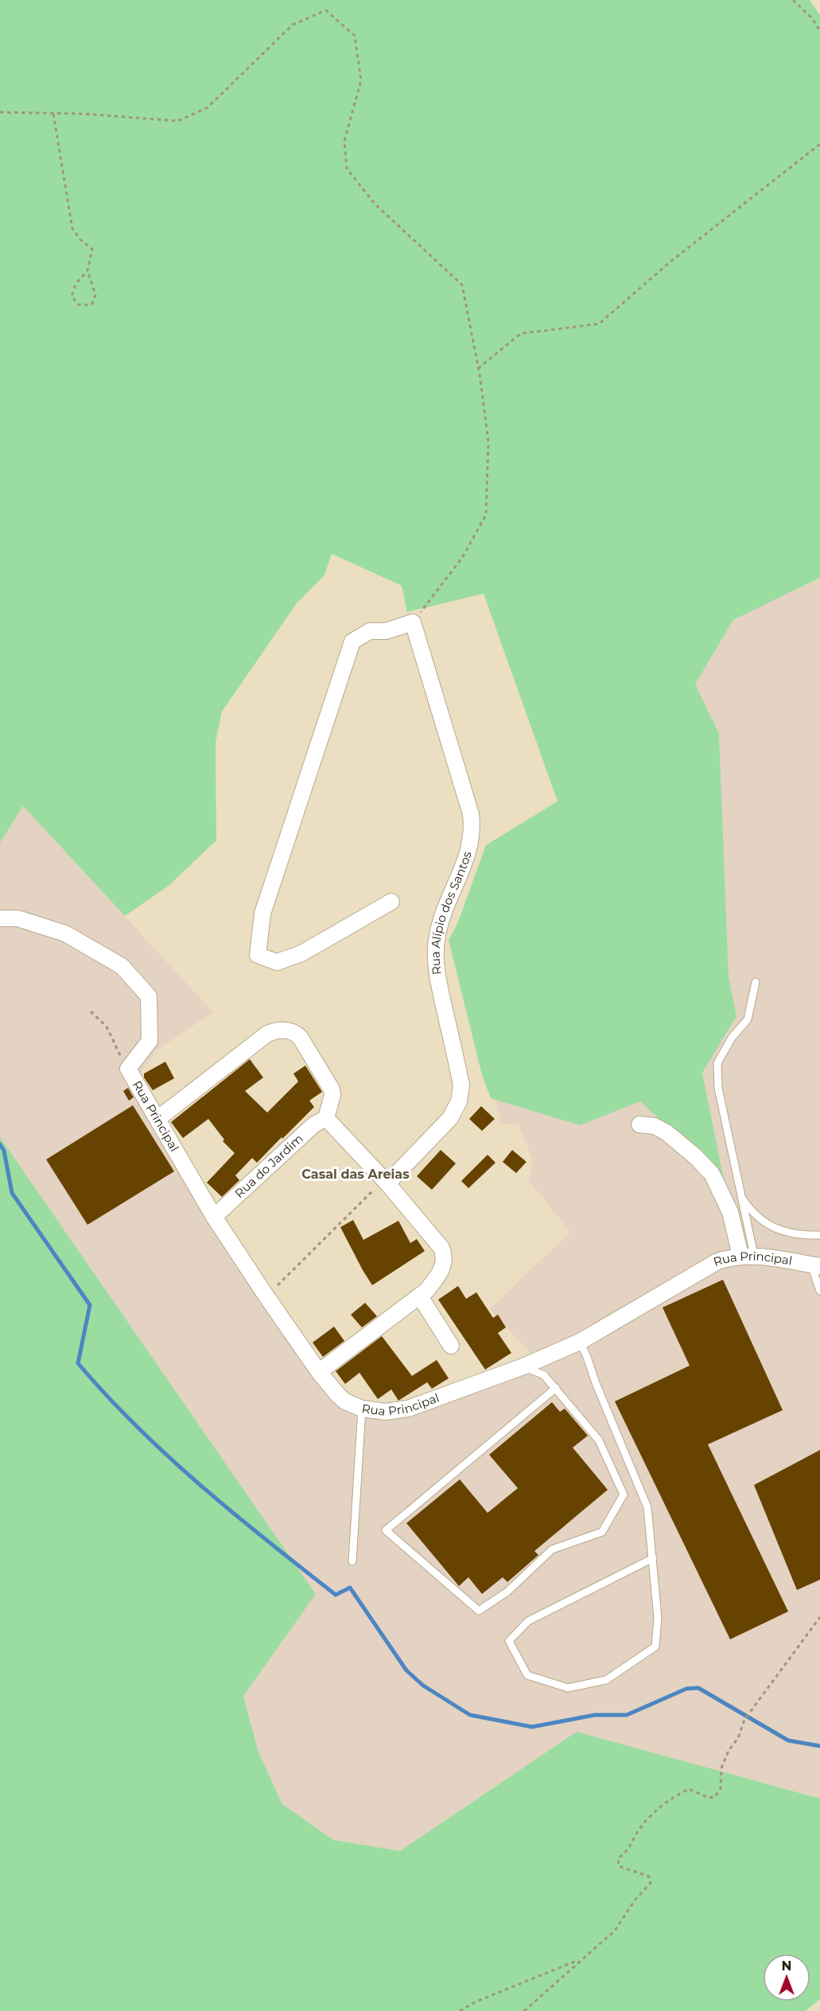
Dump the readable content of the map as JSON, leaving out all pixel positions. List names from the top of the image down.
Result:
{
  "streets": {
    "street": ["Rua Alípio dos Santos", "Rua Principal", "Rua do Jardim"]
  },
  "crossings": [
    ["Rua Principal", "Rua do Jardim"]
  ],
  "districts": ["Casal das Areias"],
  "north": "top"
}
